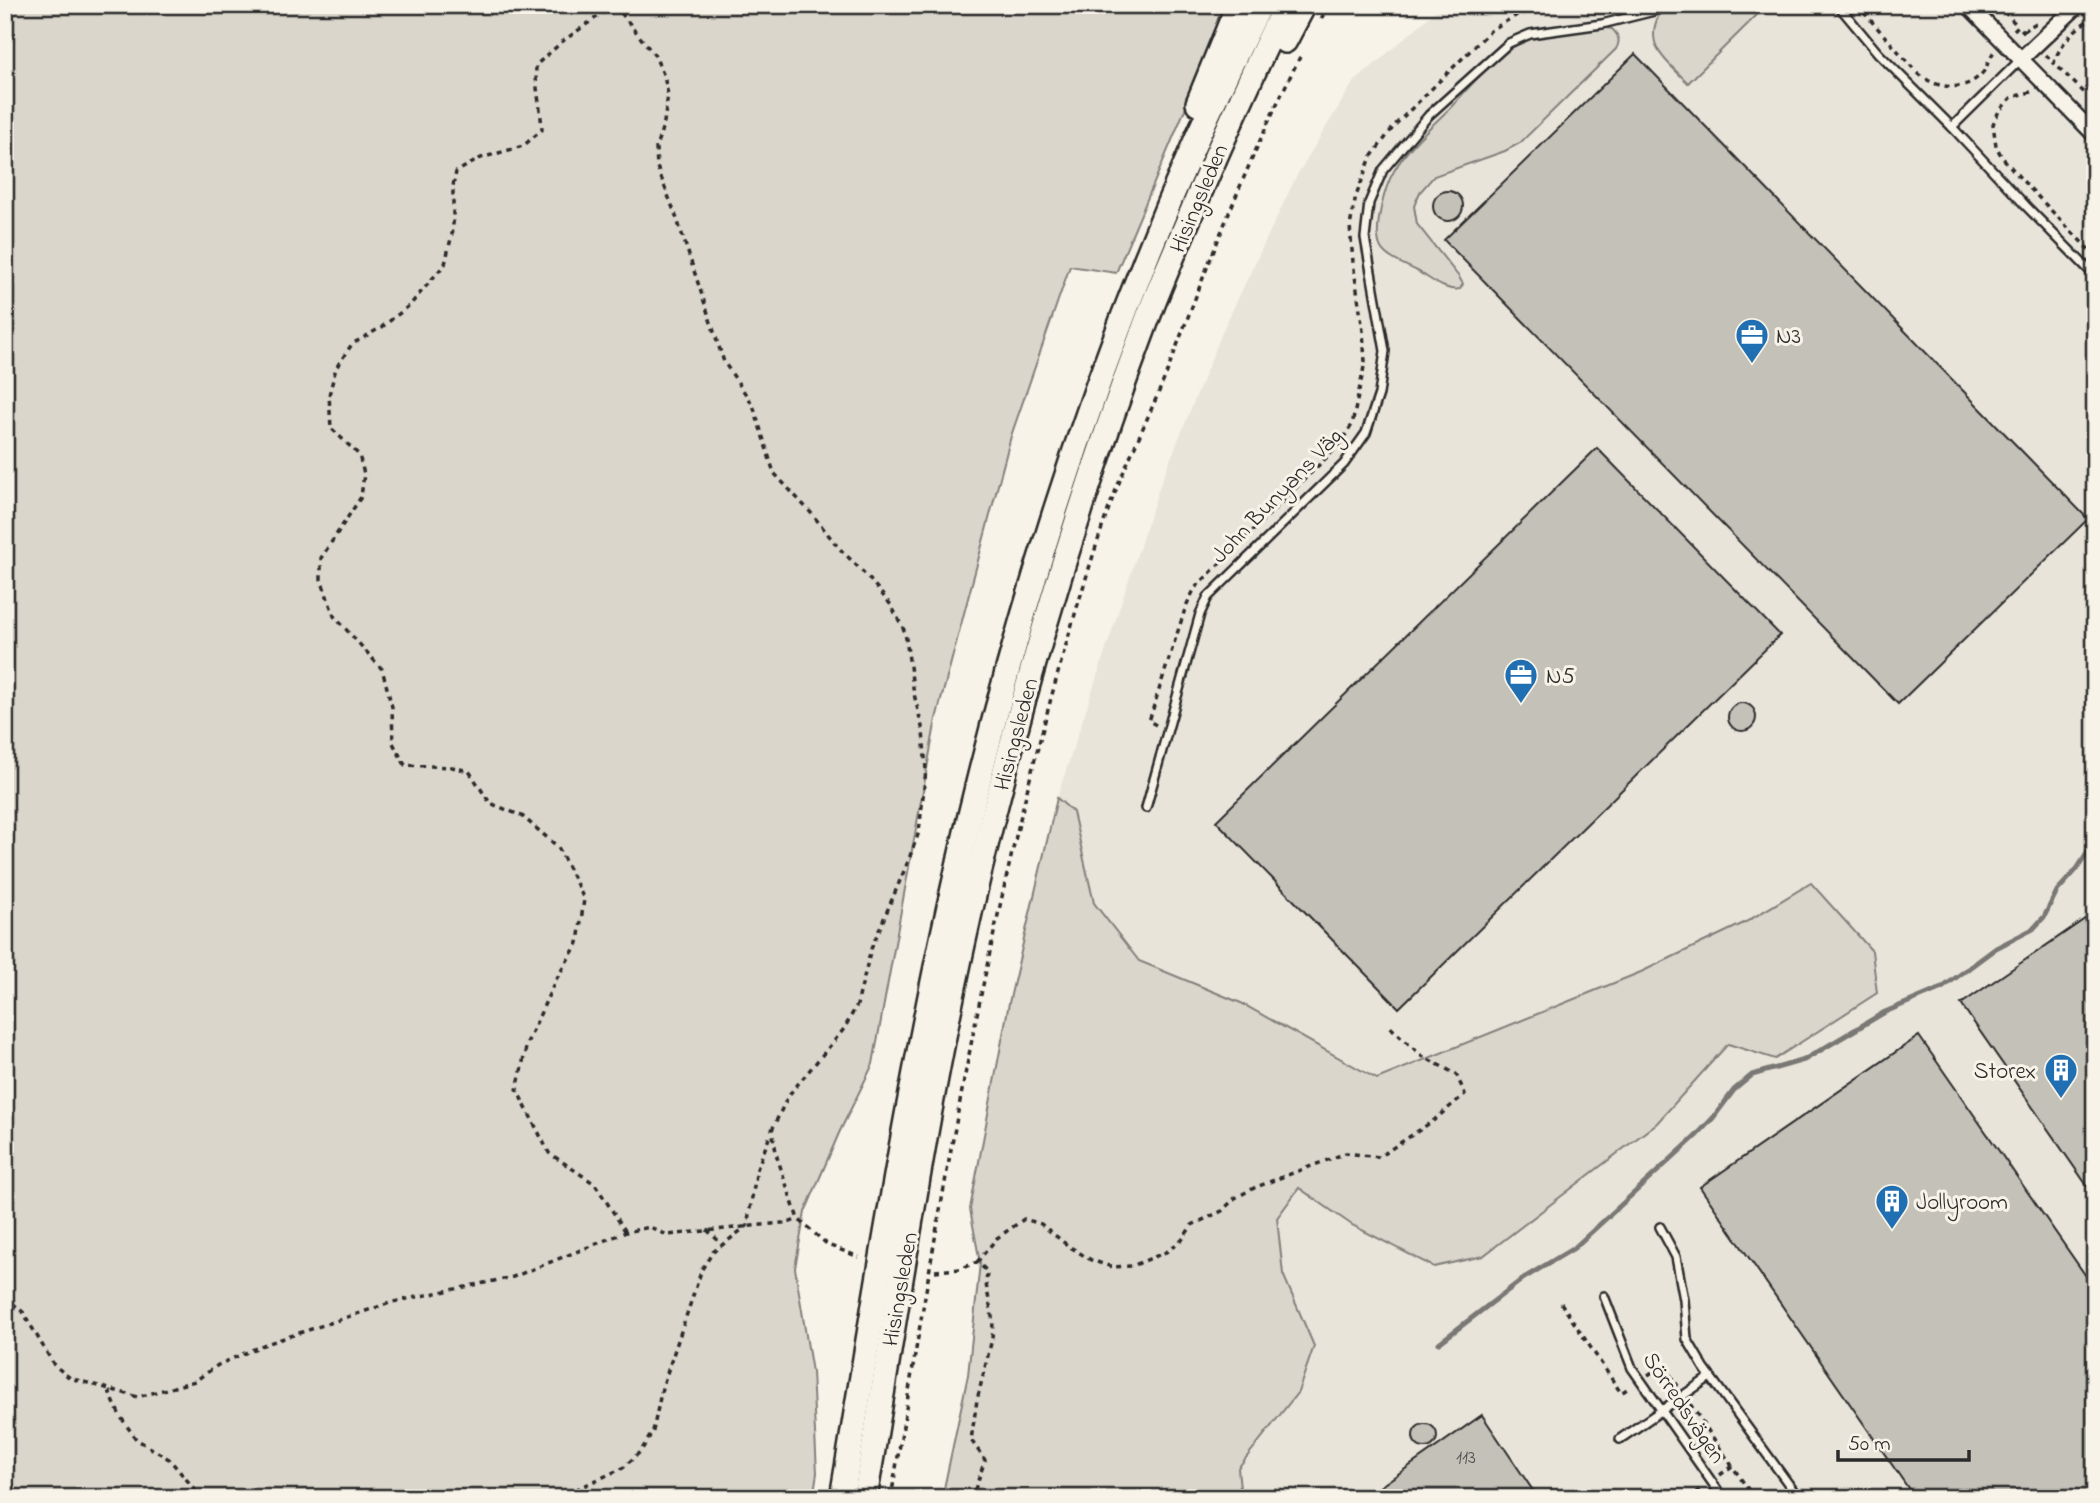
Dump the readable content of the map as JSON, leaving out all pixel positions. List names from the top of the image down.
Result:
{
  "streets": {
    "highway": ["Hisingsleden"],
    "lane": ["John Bunyans Väg", "Sörredsvägen"]
  },
  "places": {
    "office": ["N3", "N5"],
    "building": ["Storex", "Jollyroom"]
  },
  "house_numbers": ["113"],
  "scale_bar": "50 m"
}
